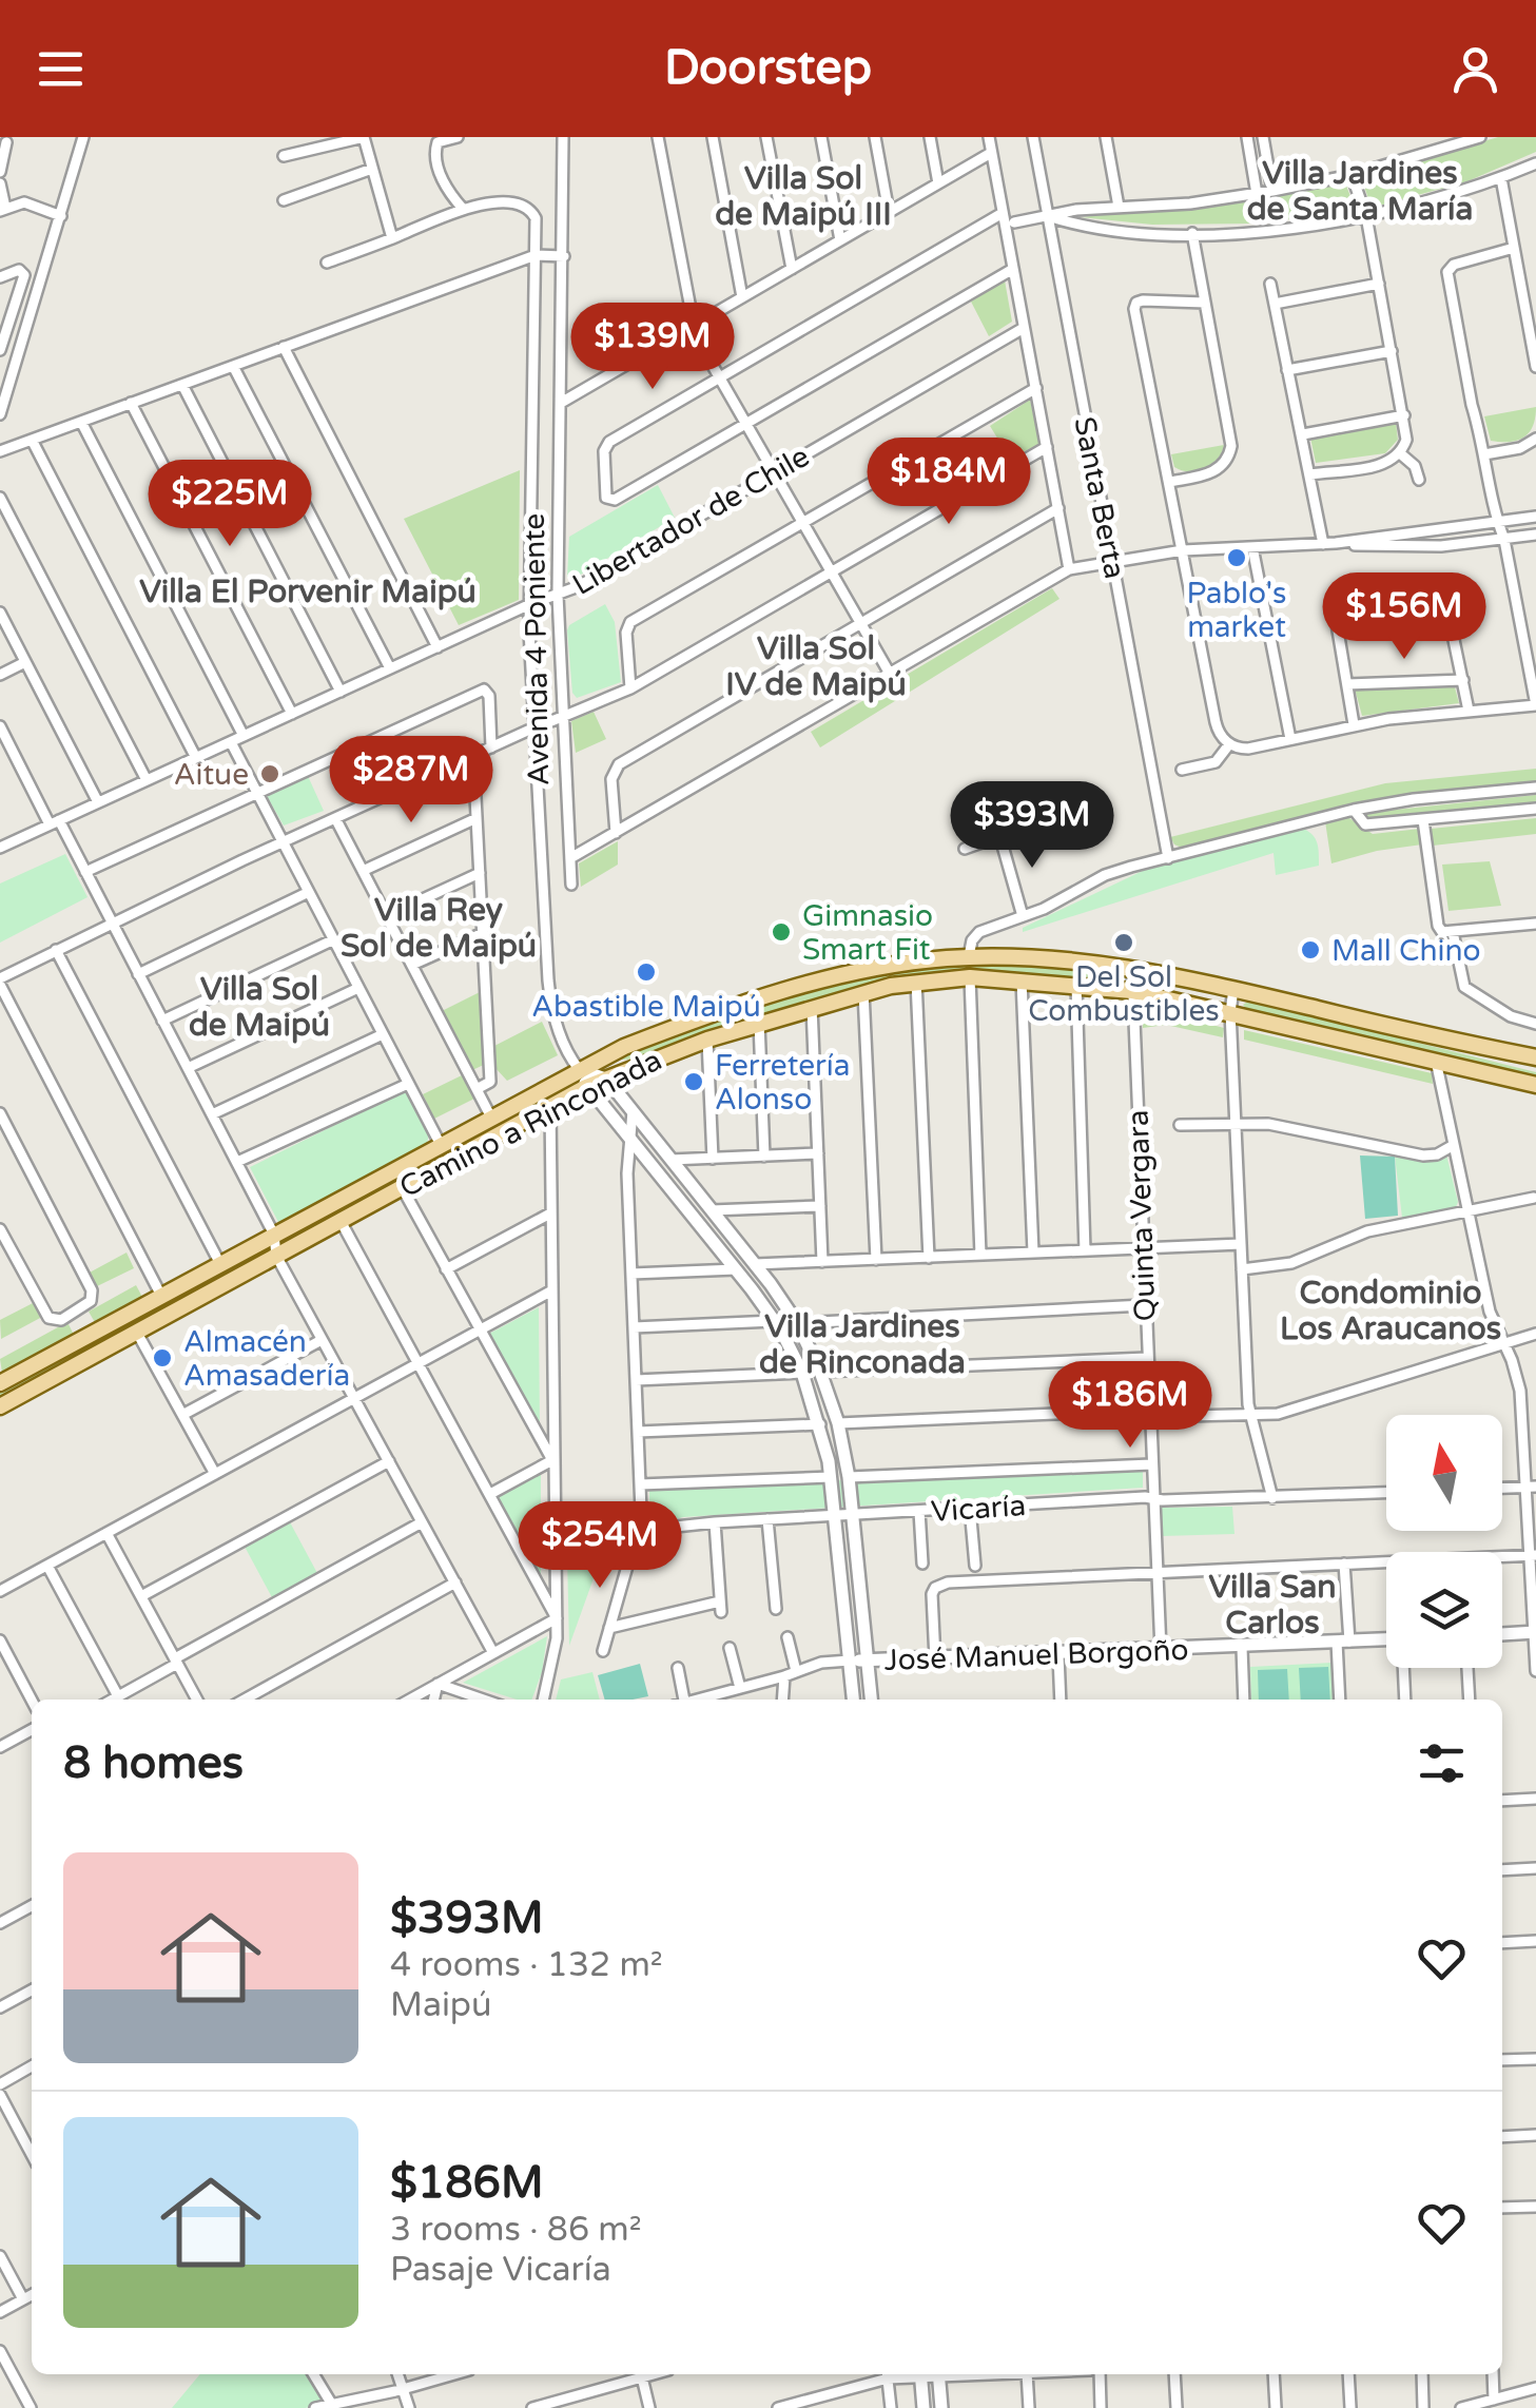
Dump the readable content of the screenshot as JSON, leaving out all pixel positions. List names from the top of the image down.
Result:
{
  "streets": {
    "main road": ["Camino a Rinconada"],
    "street": [
      "Santa Berta",
      "Libertador de Chile",
      "Avenida 4 Poniente",
      "Quinta Vergara",
      "Vicaría",
      "José Manuel Borgoño"
    ]
  },
  "crossings": [
    ["Libertador de Chile", "Avenida 4 Poniente"],
    ["Avenida 4 Poniente", "Camino a Rinconada"],
    ["Avenida 4 Poniente", "Vicaría"],
    ["Avenida 4 Poniente", "José Manuel Borgoño"],
    ["Camino a Rinconada", "Quinta Vergara"],
    ["Quinta Vergara", "Vicaría"],
    ["Quinta Vergara", "José Manuel Borgoño"]
  ],
  "districts": [
    "Villa Jardines de Santa María",
    "Villa Sol de Maipú III",
    "Villa El Porvenir Maipú",
    "Villa Sol IV de Maipú",
    "Villa Rey Sol de Maipú",
    "Villa Sol de Maipú",
    "Condominio Los Araucanos",
    "Villa Jardines de Rinconada",
    "Villa San Carlos"
  ],
  "places": [
    "Pablo's market",
    "Aitue",
    "Gimnasio Smart Fit",
    "Del Sol Combustibles",
    "Mall Chino",
    "Abastible Maipú",
    "Ferretería Alonso",
    "Almacén Amasadería"
  ],
  "north": "top",
  "page": {
    "header": "Doorstep",
    "price": [
      "$139M",
      "$184M",
      "$225M",
      "$156M",
      "$287M",
      "$393M",
      "$186M",
      "$254M"
    ],
    "heading": "8 homes",
    "list": [
      {
        "name": "$393M",
        "note": "4 rooms · 132 m² · Maipú"
      },
      {
        "name": "$186M",
        "note": "3 rooms · 86 m² · Pasaje Vicaría"
      }
    ]
  }
}
